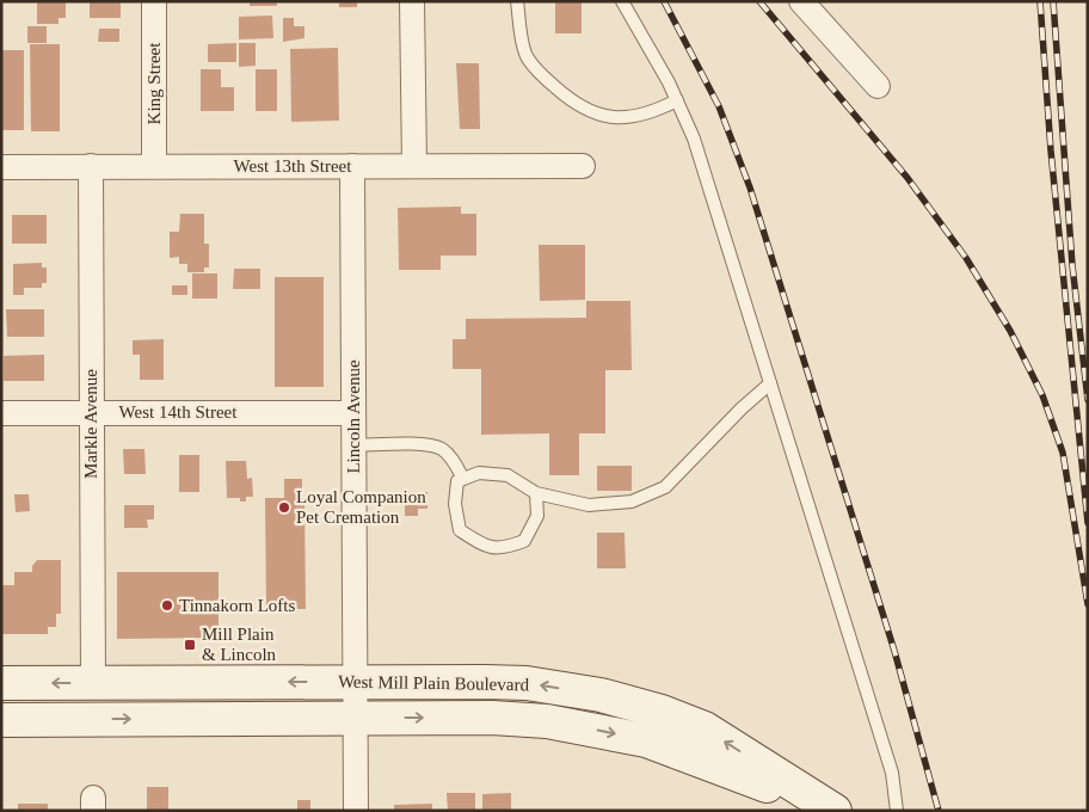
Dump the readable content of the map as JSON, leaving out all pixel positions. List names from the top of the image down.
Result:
{
  "streets": {
    "main road": ["West Mill Plain Boulevard"],
    "street": [
      "King Street",
      "West 13th Street",
      "West 14th Street",
      "Lincoln Avenue",
      "Markle Avenue"
    ]
  },
  "crossings": [
    ["King Street", "West 13th Street"],
    ["West 13th Street", "Lincoln Avenue"],
    ["West 13th Street", "Markle Avenue"],
    ["West 14th Street", "Lincoln Avenue"],
    ["West 14th Street", "Markle Avenue"],
    ["Lincoln Avenue", "West Mill Plain Boulevard"],
    ["Markle Avenue", "West Mill Plain Boulevard"]
  ],
  "places": {
    "other": ["Loyal Companion Pet Cremation", "Tinnakorn Lofts"],
    "transit": ["Mill Plain & Lincoln"]
  }
}
